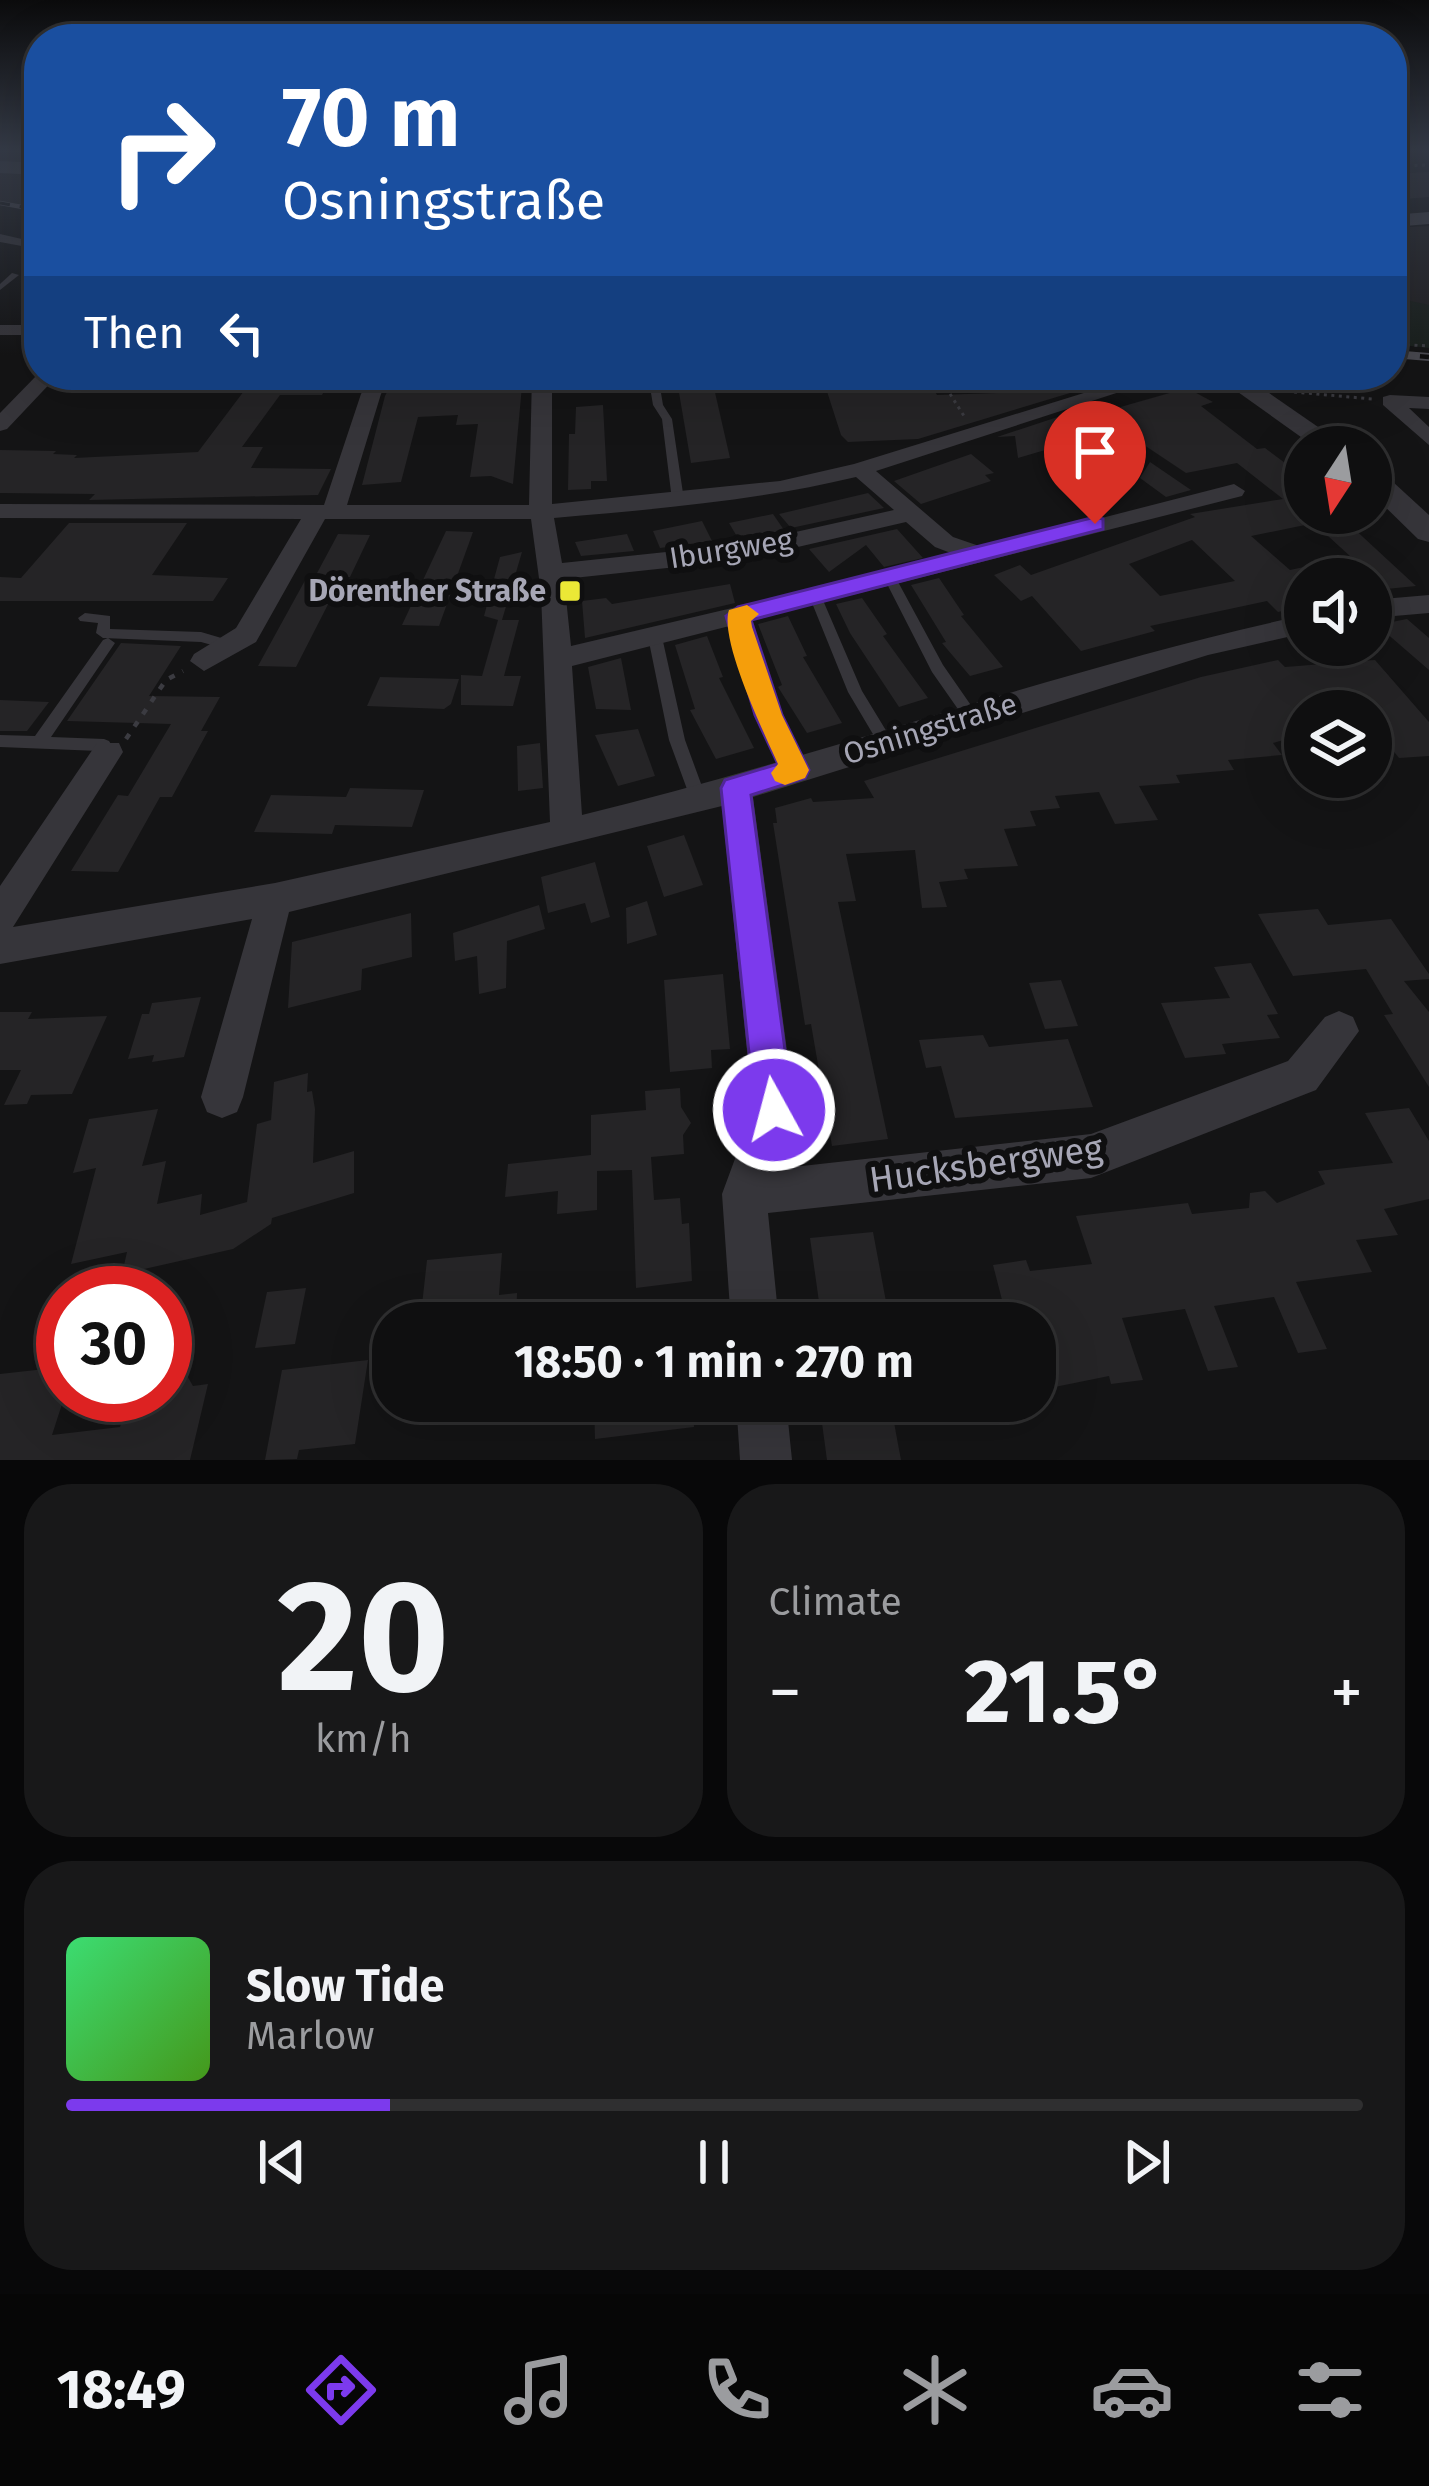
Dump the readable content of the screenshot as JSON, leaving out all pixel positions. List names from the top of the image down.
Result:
{
  "streets": {
    "street": ["Iburgweg", "Osningstraße", "Hucksbergweg"]
  },
  "places": {
    "transit": ["Dörenther Straße"]
  },
  "north": "bottom",
  "page": {
    "turn": ["70 m", "Osningstraße"],
    "then": "Then",
    "limit": "30",
    "trip": "18:50 · 1 min · 270 m",
    "tile": [
      ["20", "km/h"],
      "Climate"
    ],
    "heat": ["−", "21.5°", "+"],
    "song": ["Slow Tide", "Marlow"],
    "tabs": "18:49"
  }
}
